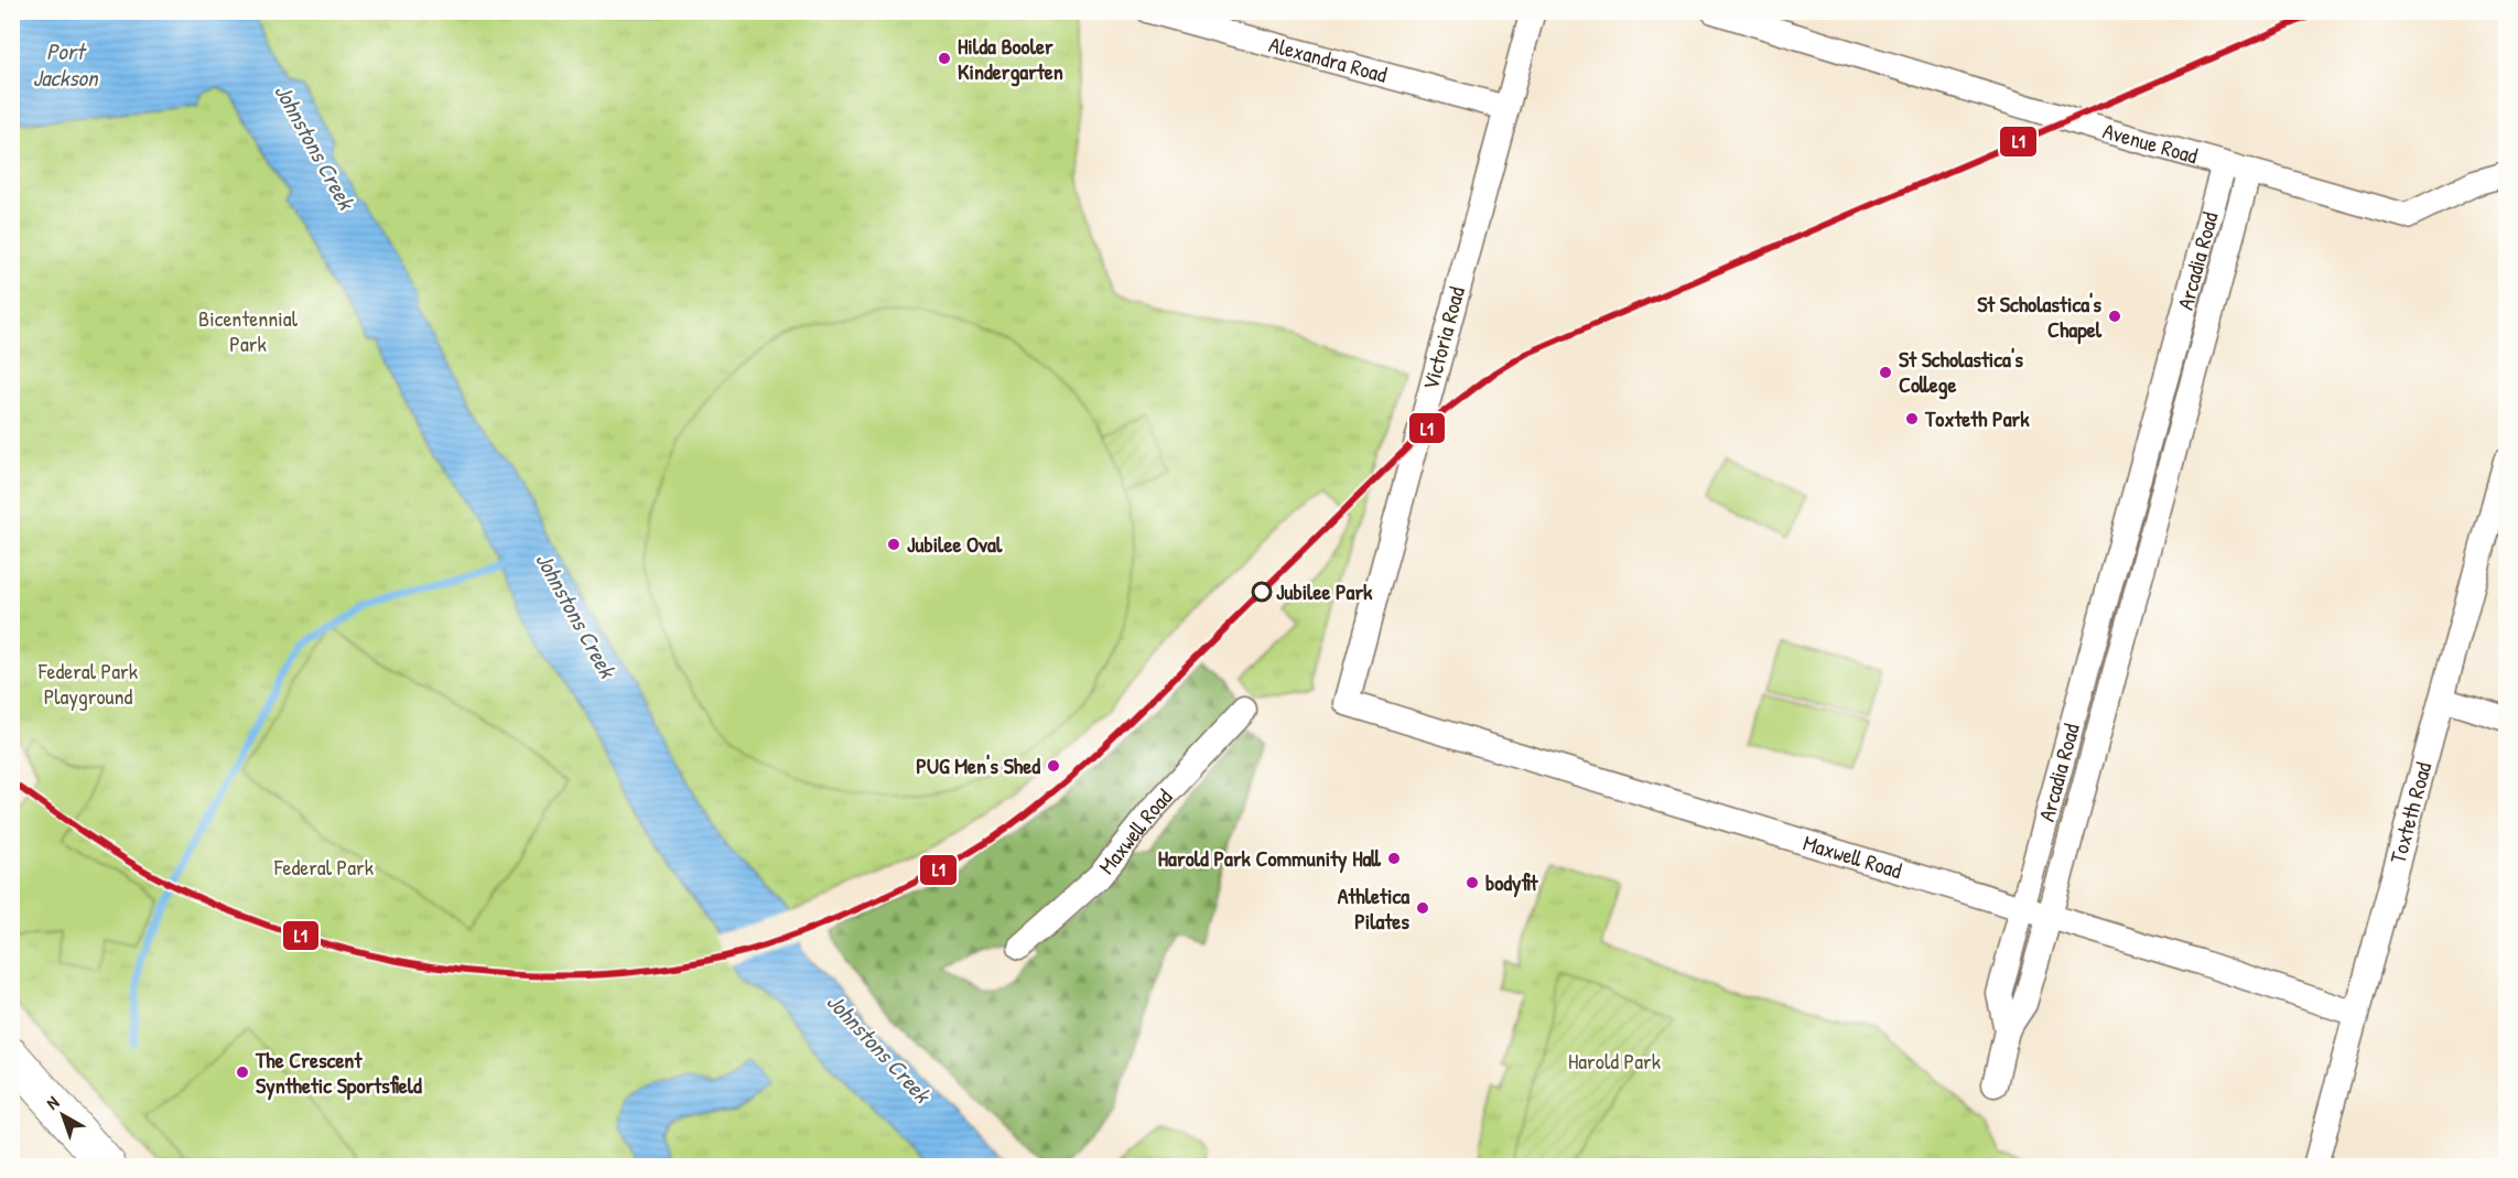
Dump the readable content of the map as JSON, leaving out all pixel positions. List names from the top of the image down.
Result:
{
  "streets": {
    "street": [
      "Alexandra Road",
      "Avenue Road",
      "Arcadia Road",
      "Victoria Road",
      "Toxteth Road",
      "Maxwell Road"
    ]
  },
  "crossings": [
    ["Alexandra Road", "Victoria Road"],
    ["Avenue Road", "Arcadia Road"],
    ["Arcadia Road", "Maxwell Road"],
    ["Victoria Road", "Maxwell Road"],
    ["Toxteth Road", "Maxwell Road"]
  ],
  "water": ["Port Jackson", "Johnstons Creek"],
  "parks": [
    "Bicentennial Park",
    "Federal Park Playground",
    "Federal Park",
    "Harold Park"
  ],
  "places": [
    "Hilda Booler Kindergarten",
    "St Scholastica's Chapel",
    "St Scholastica's College",
    "Toxteth Park",
    "Jubilee Oval",
    "Jubilee Park",
    "PUG Men's Shed",
    "Harold Park Community Hall",
    "bodyfit",
    "Athletica Pilates",
    "The Crescent Synthetic Sportsfield"
  ],
  "lines": ["transit line L1"],
  "north": "top left"
}
